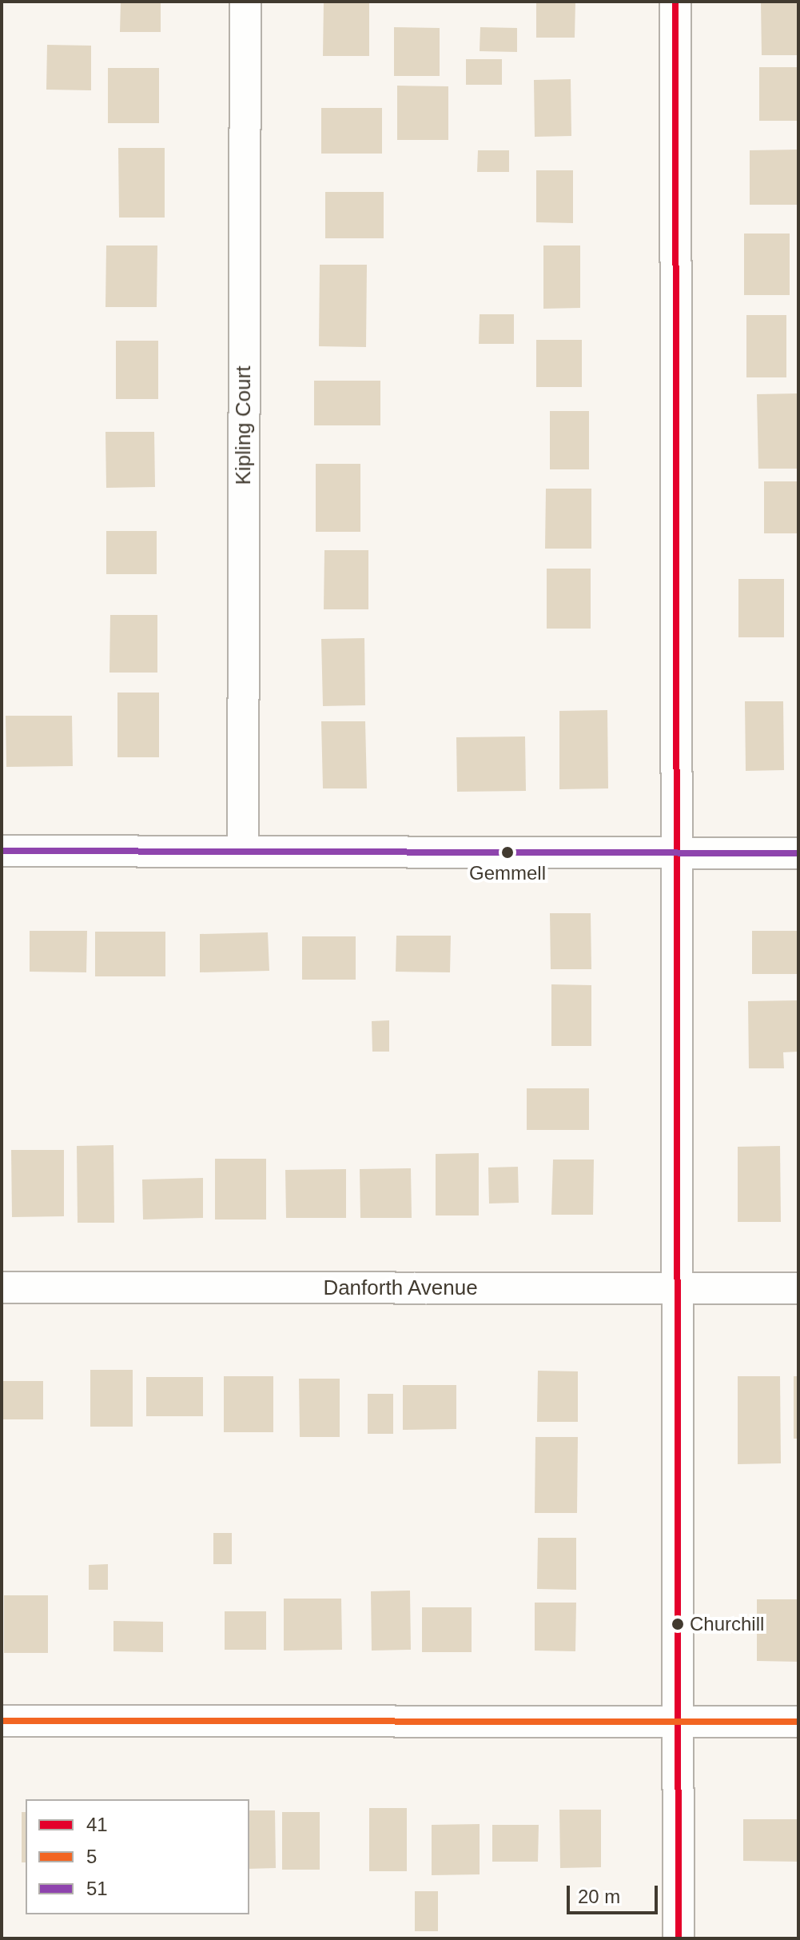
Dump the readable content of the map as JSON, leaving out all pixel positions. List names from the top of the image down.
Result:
{
  "streets": {
    "street": ["Kipling Court", "Danforth Avenue"]
  },
  "places": ["Gemmell", "Churchill"],
  "lines": ["transit line 41", "transit line 51", "transit line 5"],
  "legend": ["41", "5", "51"],
  "scale_bar": "20 m"
}
